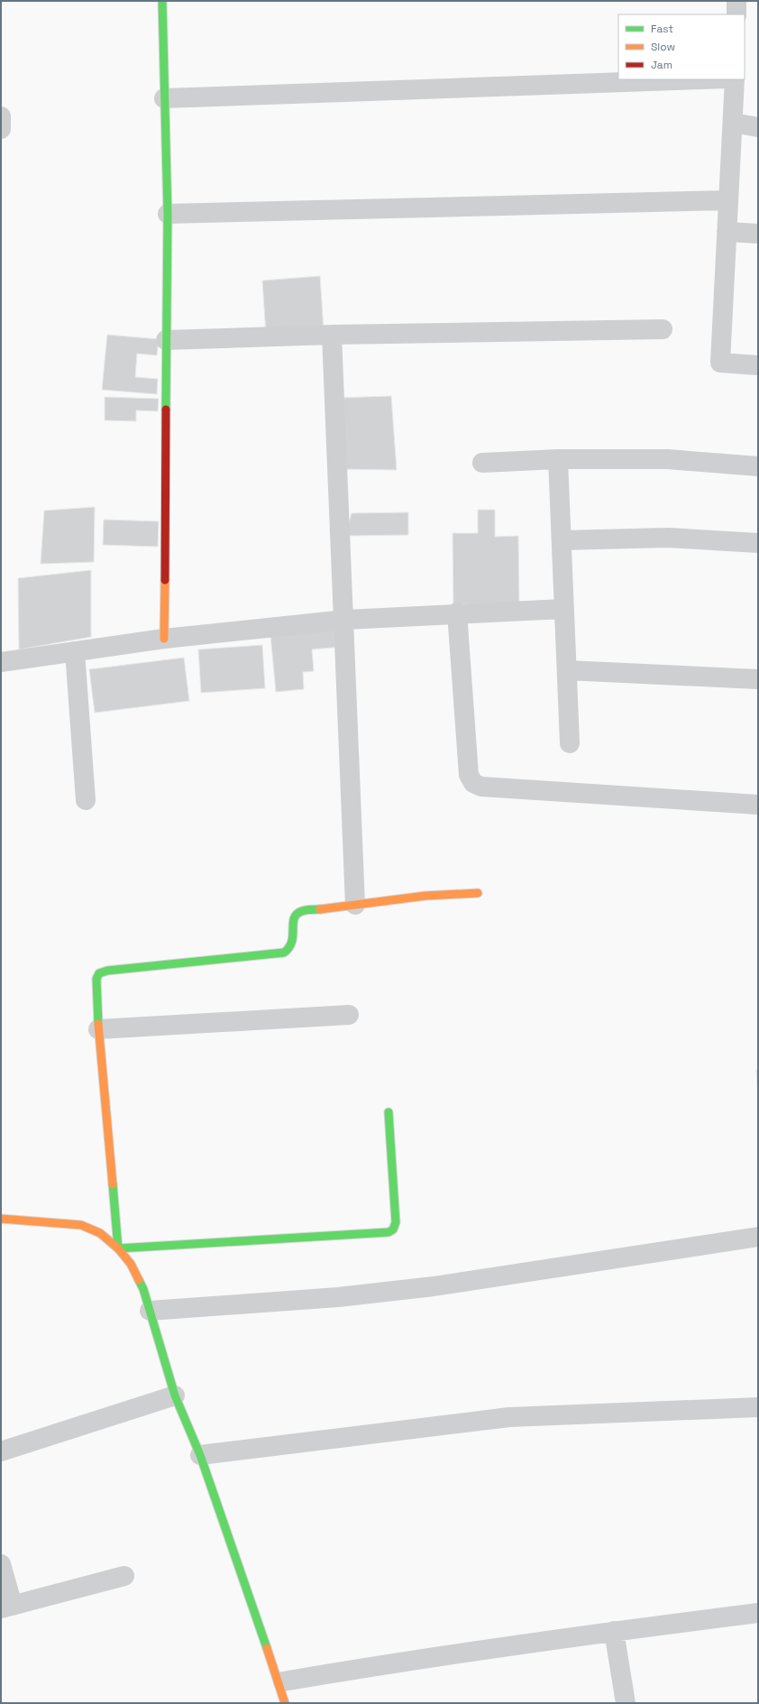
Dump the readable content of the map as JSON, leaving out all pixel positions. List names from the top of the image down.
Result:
{
  "legend": ["Fast", "Slow", "Jam"]
}
